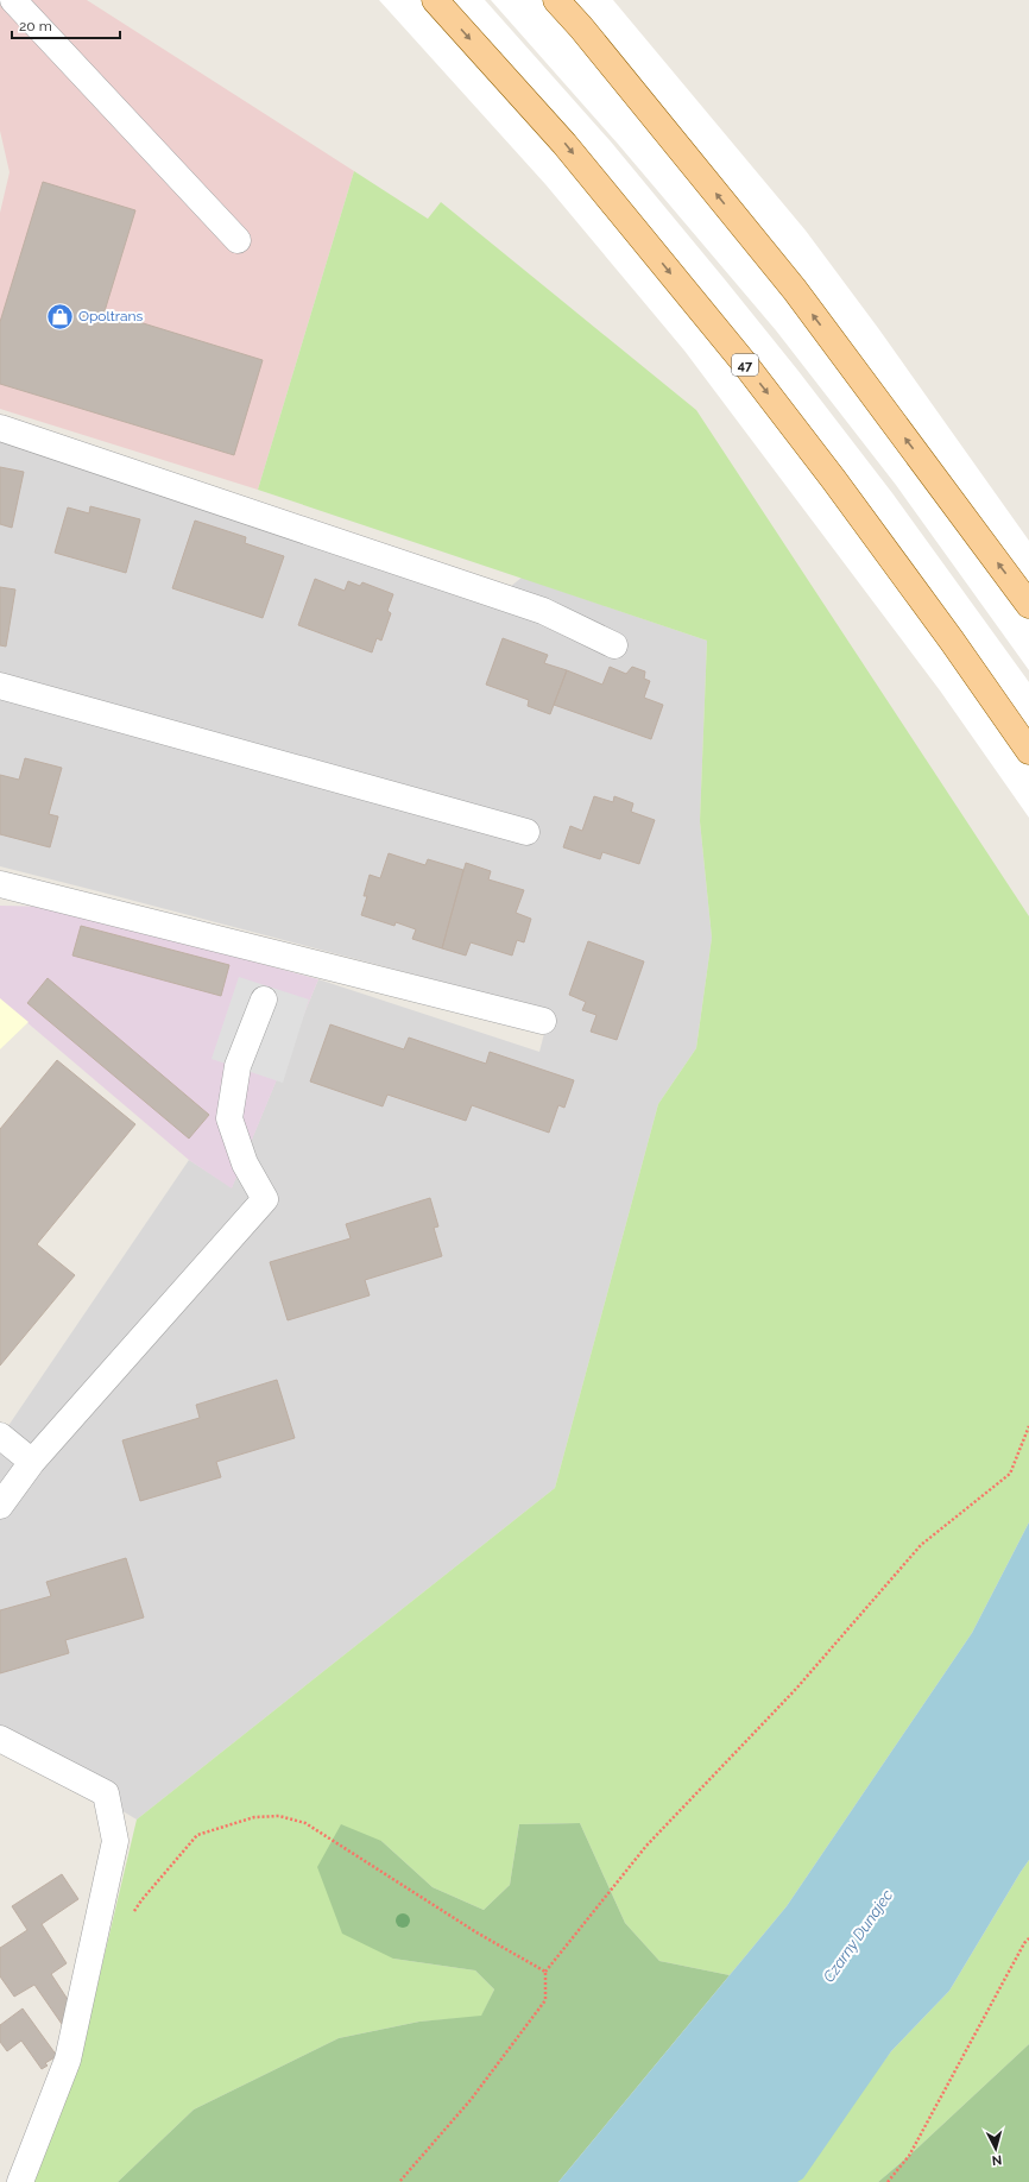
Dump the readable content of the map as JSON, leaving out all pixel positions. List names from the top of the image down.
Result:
{
  "streets": {
    "main road": ["47"]
  },
  "water": ["Czarny Dunajec"],
  "places": {
    "shop": ["Opoltrans"]
  },
  "scale_bar": "20 m",
  "north": "bottom"
}
